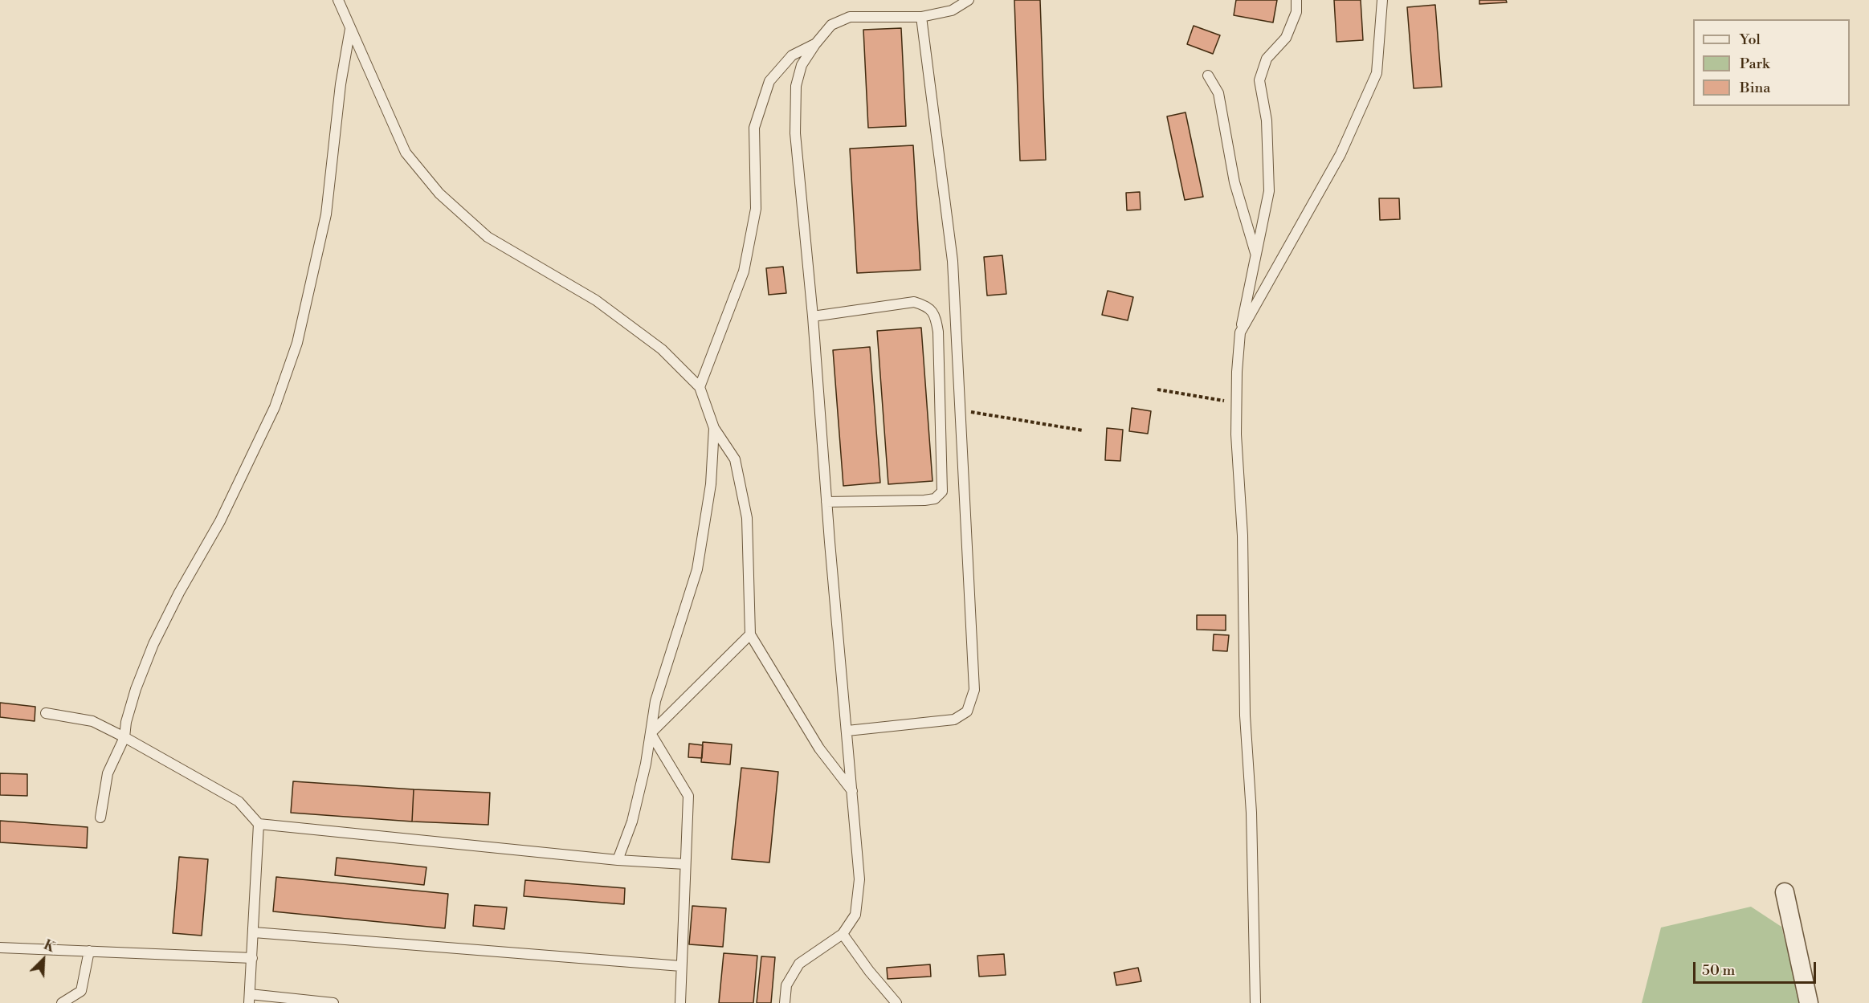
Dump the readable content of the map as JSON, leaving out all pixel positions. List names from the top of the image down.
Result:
{
  "legend": ["Yol", "Park", "Bina"],
  "scale_bar": "50 m",
  "north": "top right"
}
